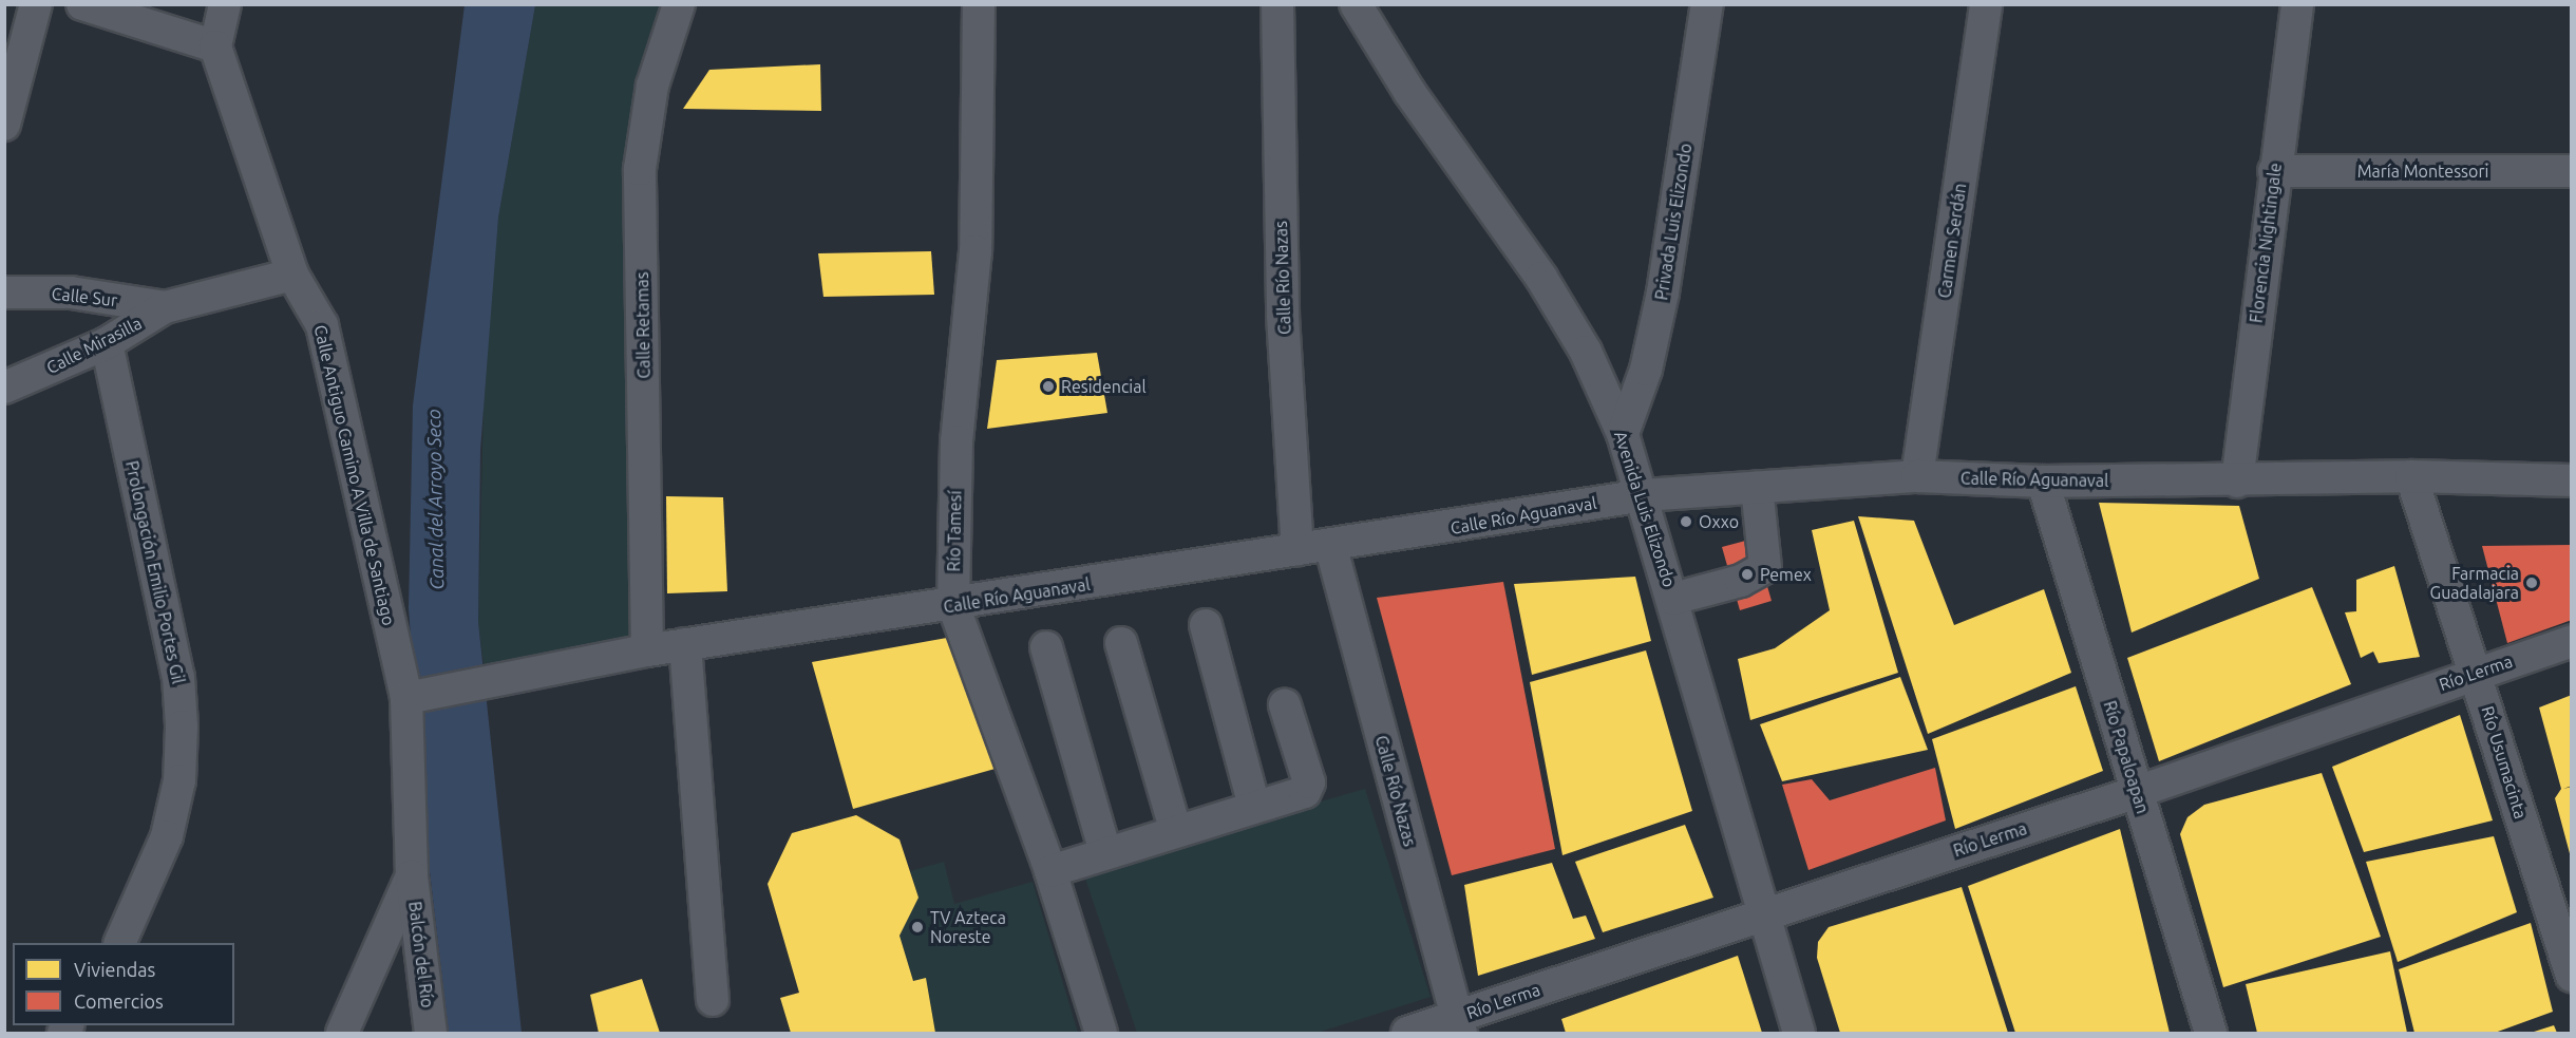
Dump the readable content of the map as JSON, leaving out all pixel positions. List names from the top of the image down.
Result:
{
  "streets": {
    "street": [
      "María Montessori",
      "Privada Luis Elizondo",
      "Carmen Serdán",
      "Florencia Nightingale",
      "Calle Río Nazas",
      "Calle Sur",
      "Calle Retamas",
      "Calle Mirasilla",
      "Calle Antiguo Camino A Villa de Santiago",
      "Calle Río Aguanaval",
      "Avenida Luis Elizondo",
      "Río Tamesí",
      "Prolongación Emilio Portes Gil",
      "Río Lerma",
      "Río Papaloapan",
      "Río Usumacinta",
      "Balcón del Río"
    ]
  },
  "crossings": [
    ["María Montessori", "Florencia Nightingale"],
    ["Privada Luis Elizondo", "Avenida Luis Elizondo"],
    ["Carmen Serdán", "Calle Río Aguanaval"],
    ["Florencia Nightingale", "Calle Río Aguanaval"],
    ["Calle Río Nazas", "Calle Río Aguanaval"],
    ["Calle Río Nazas", "Río Lerma"],
    ["Calle Sur", "Calle Mirasilla"],
    ["Calle Retamas", "Calle Río Aguanaval"],
    ["Calle Mirasilla", "Calle Antiguo Camino A Villa de Santiago"],
    ["Calle Mirasilla", "Prolongación Emilio Portes Gil"],
    ["Calle Antiguo Camino A Villa de Santiago", "Calle Río Aguanaval"],
    ["Calle Río Aguanaval", "Avenida Luis Elizondo"],
    ["Calle Río Aguanaval", "Río Tamesí"],
    ["Calle Río Aguanaval", "Río Papaloapan"],
    ["Calle Río Aguanaval", "Río Usumacinta"],
    ["Avenida Luis Elizondo", "Río Lerma"],
    ["Río Lerma", "Río Papaloapan"],
    ["Río Lerma", "Río Usumacinta"]
  ],
  "water": ["Canal del Arroyo Seco"],
  "places": [
    "Residencial",
    "Oxxo",
    "Pemex",
    "Farmacia Guadalajara",
    "TV Azteca Noreste"
  ],
  "legend": ["Viviendas", "Comercios"]
}
